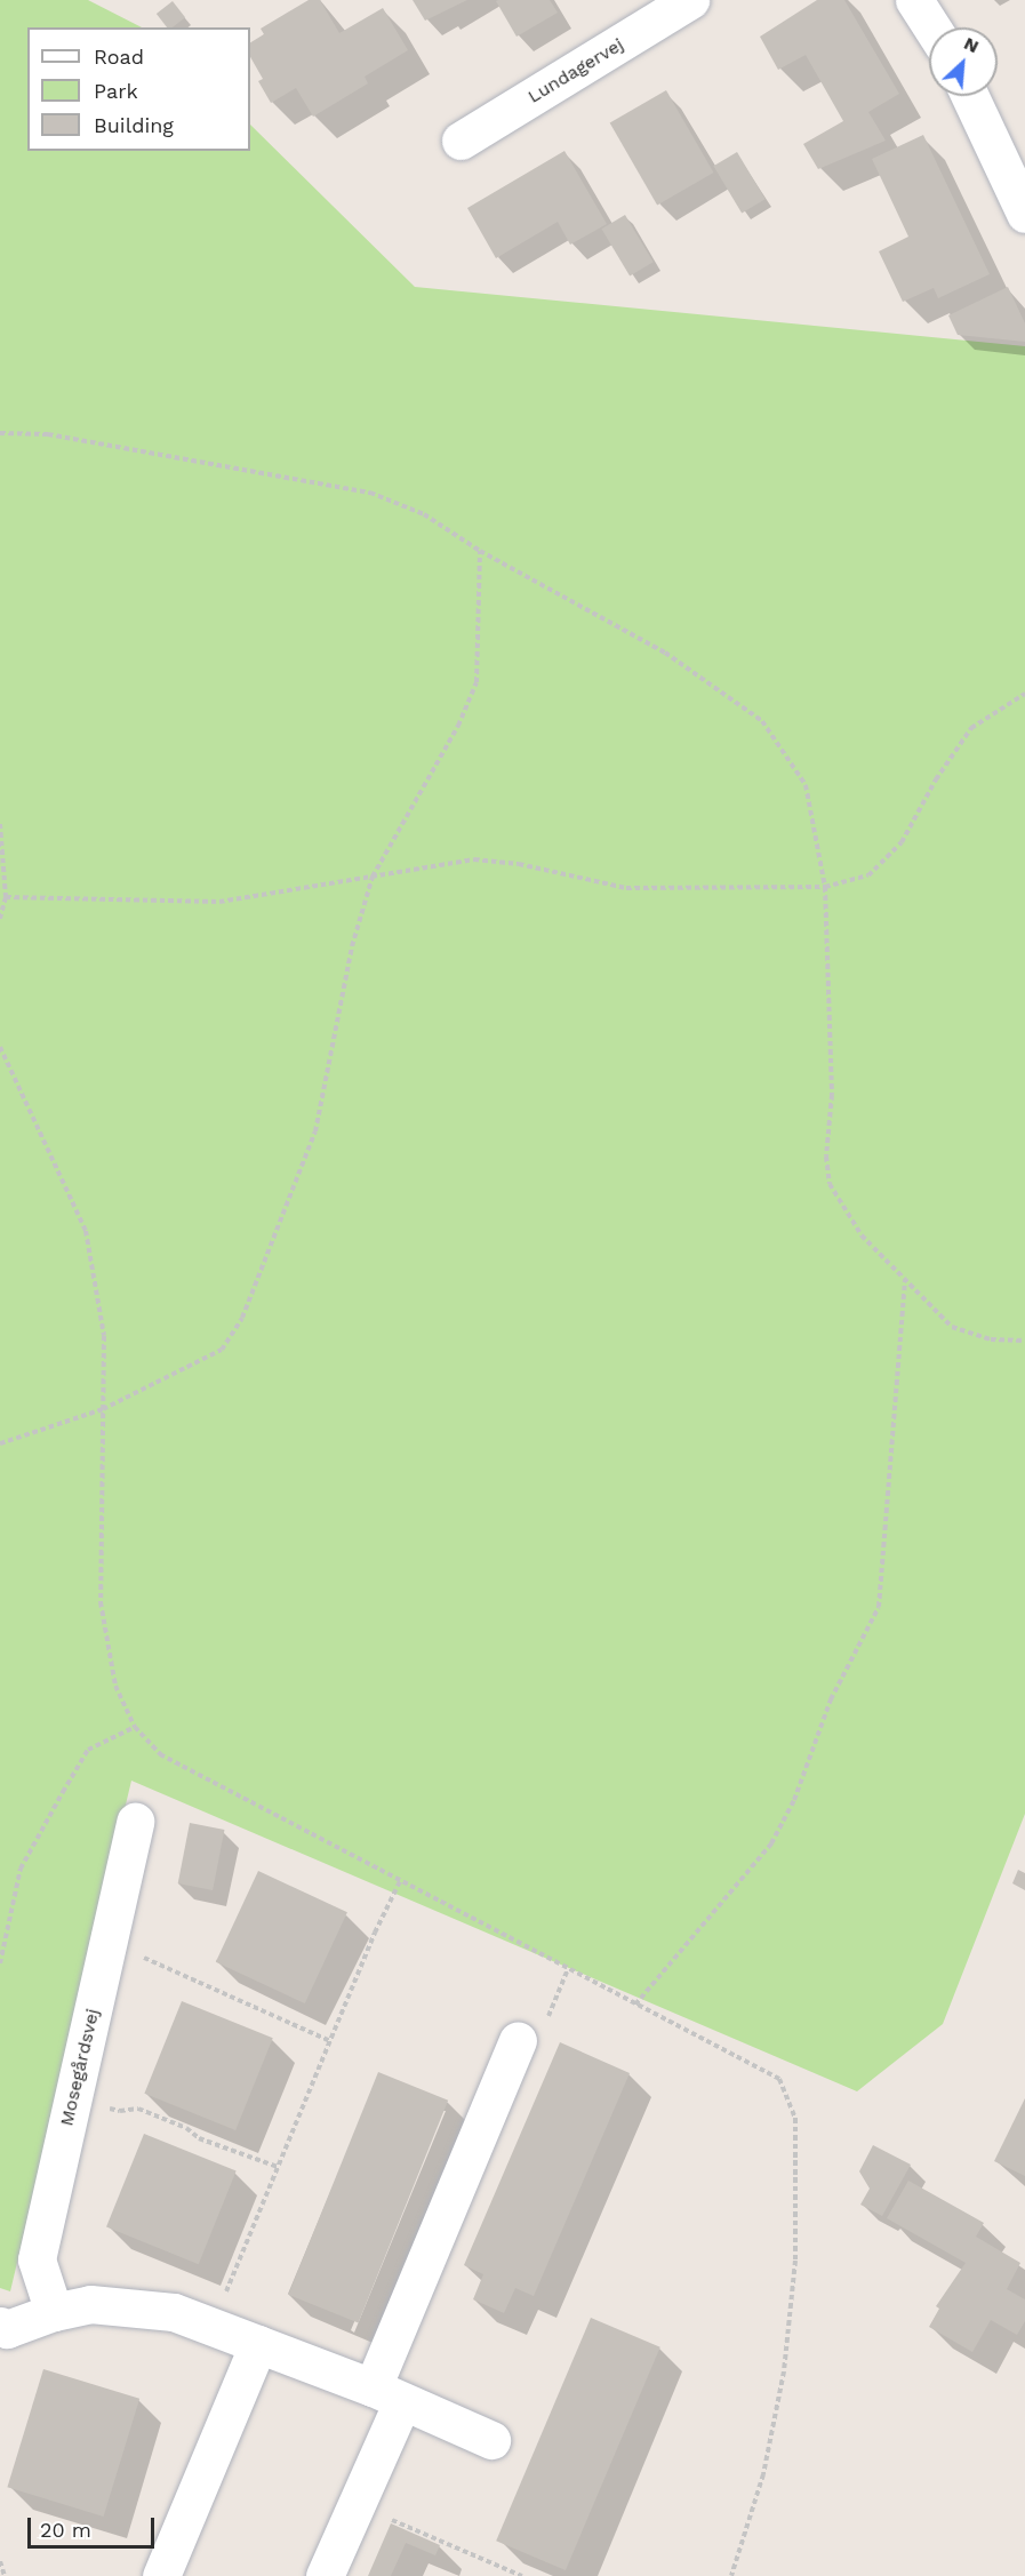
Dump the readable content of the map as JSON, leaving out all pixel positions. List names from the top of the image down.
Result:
{
  "streets": {
    "street": ["Lundagervej", "Mosegårdsvej"]
  },
  "legend": ["Road", "Park", "Building"],
  "scale_bar": "20 m",
  "north": "top right"
}
